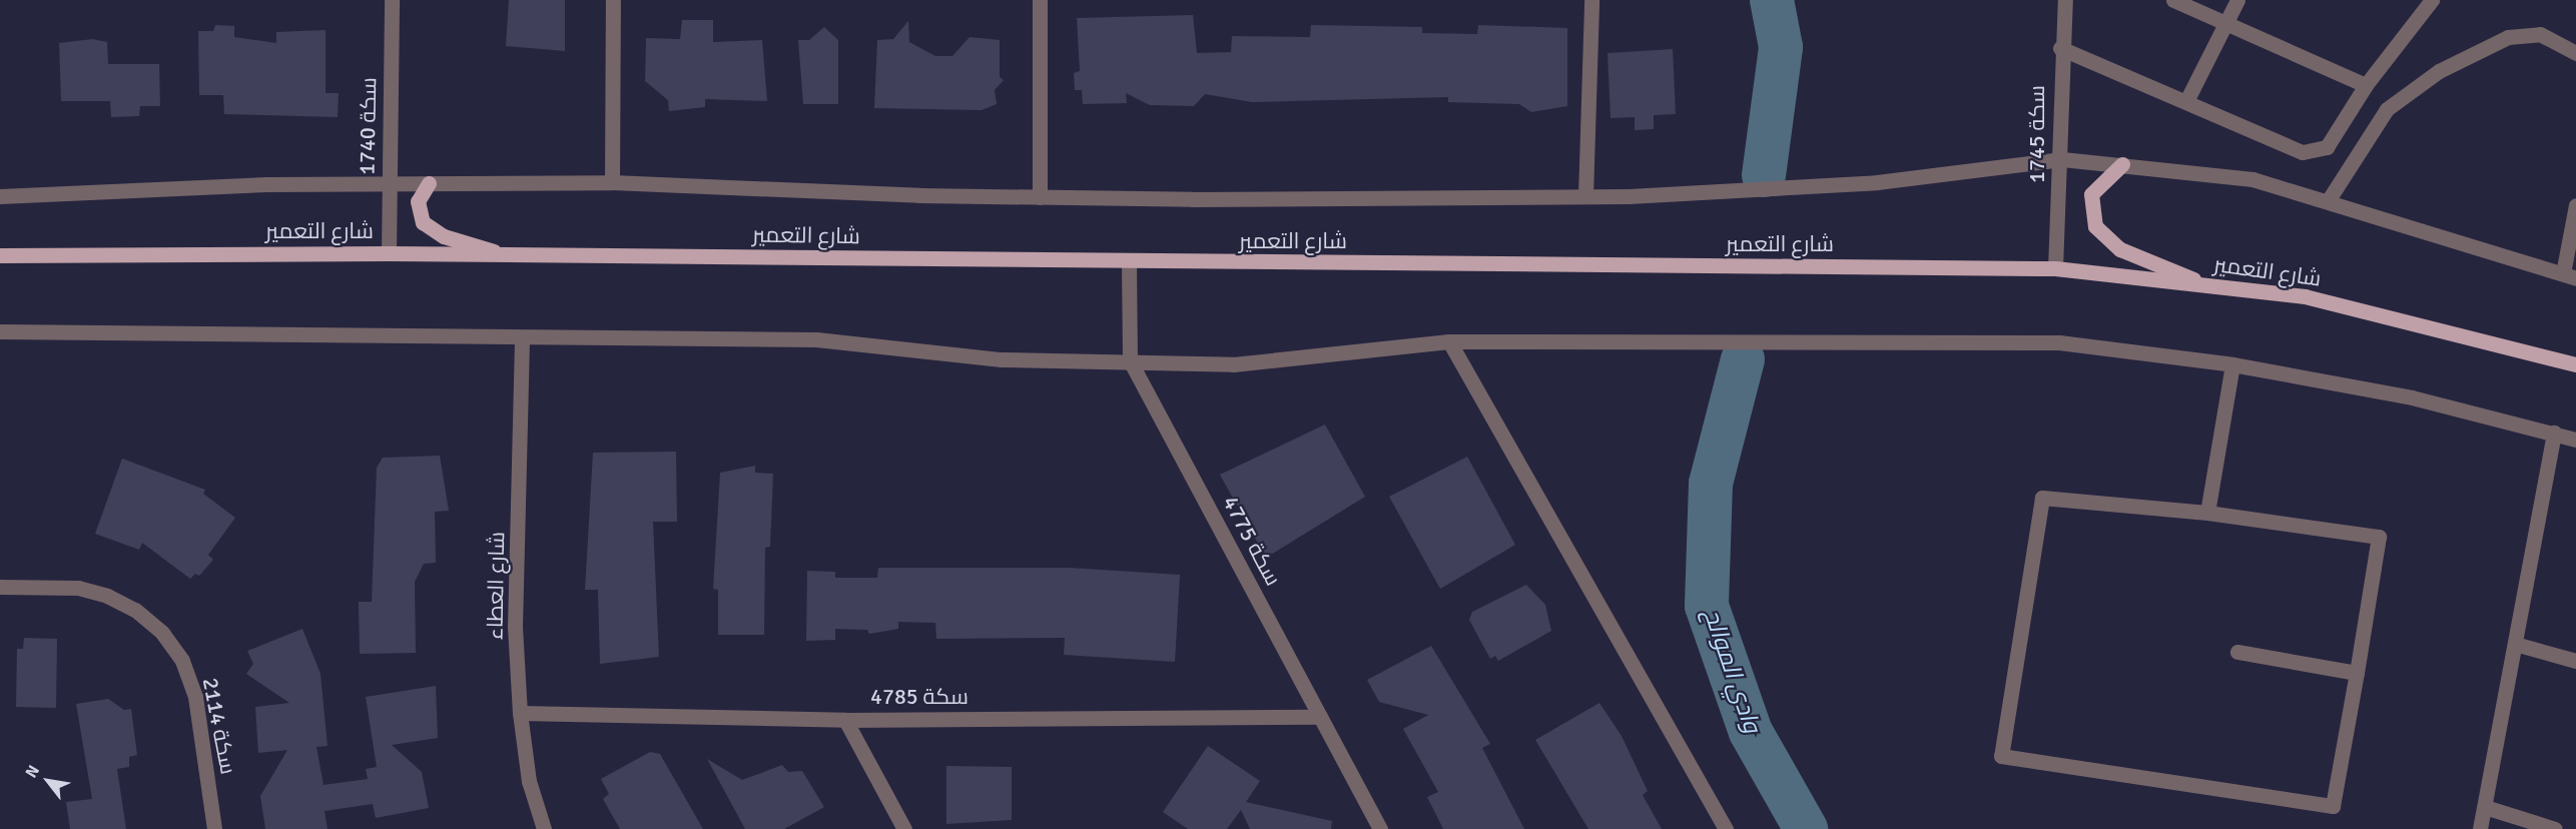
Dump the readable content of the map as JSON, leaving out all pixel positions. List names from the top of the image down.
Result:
{
  "streets": {
    "main road": ["شارع التعمير"],
    "street": [
      "سكة 1740",
      "سكة 1745",
      "سكة 4775",
      "شارع العطاء",
      "سكة 4785",
      "سكة 2114"
    ]
  },
  "crossings": [
    ["سكة 1740", "شارع التعمير"],
    ["سكة 1745", "شارع التعمير"],
    ["شارع التعمير", "سكة 4775"],
    ["سكة 4775", "سكة 4785"],
    ["شارع العطاء", "سكة 4785"]
  ],
  "water": ["وادي الموالح"],
  "north": "top left"
}
